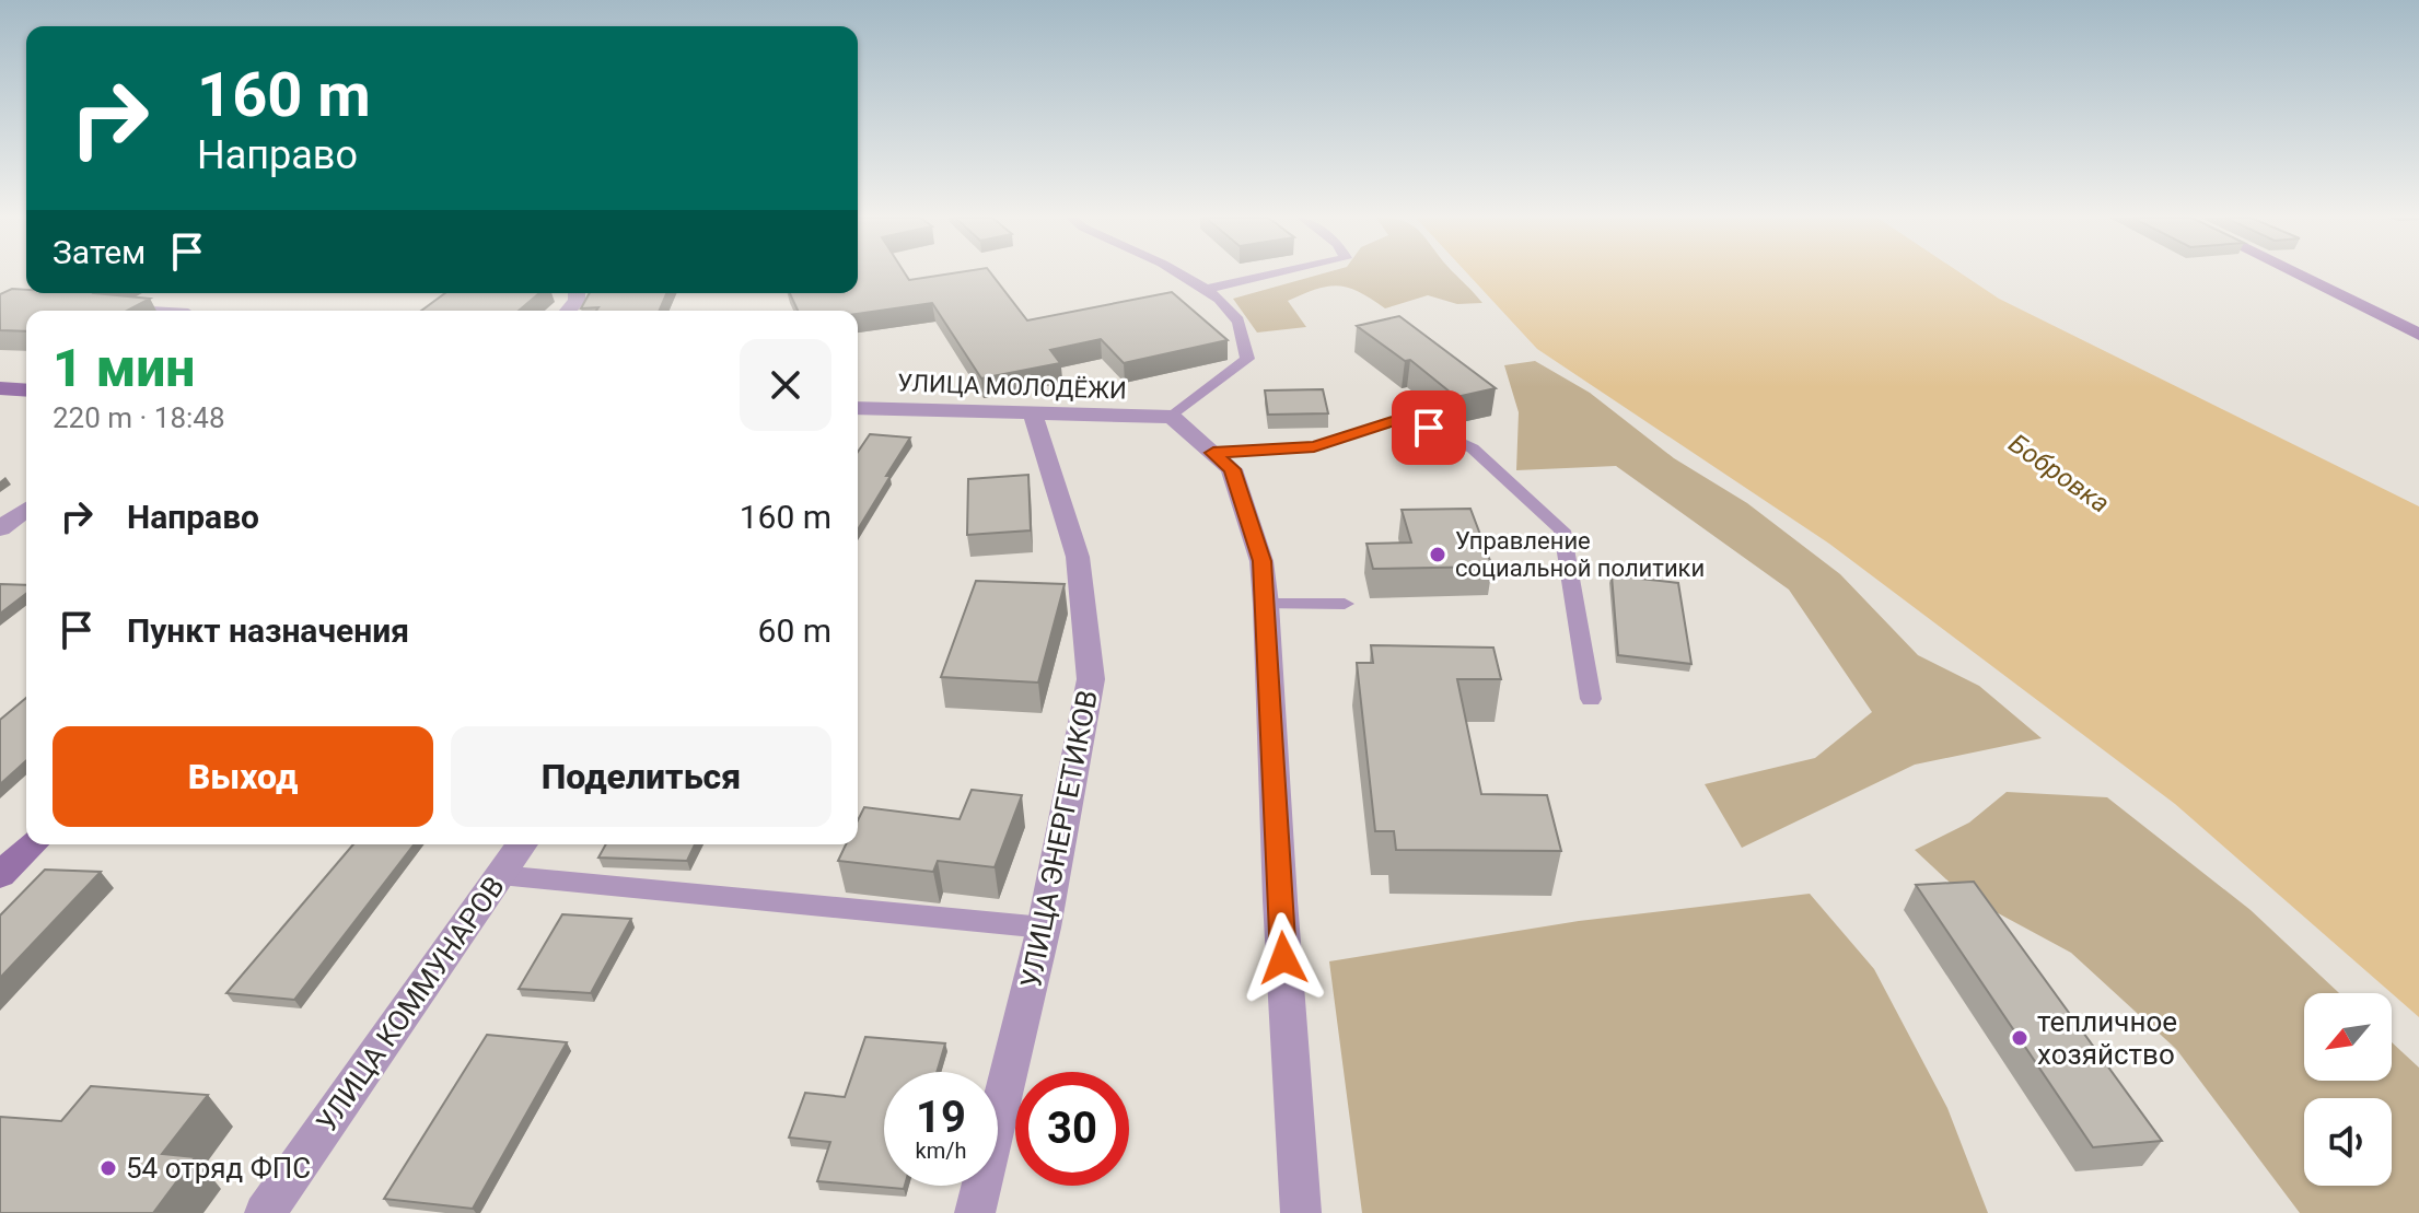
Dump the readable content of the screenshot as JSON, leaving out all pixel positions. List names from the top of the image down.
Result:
{
  "streets": {
    "street": ["УЛИЦА МОЛОДЁЖИ", "УЛИЦА ЭНЕРГЕТИКОВ", "УЛИЦА КОММУНАРОВ"]
  },
  "crossings": [
    ["УЛИЦА МОЛОДЁЖИ", "УЛИЦА ЭНЕРГЕТИКОВ"]
  ],
  "water": ["Бобровка"],
  "places": ["Управление социальной политики", "тепличное хозяйство", "54 отряд ФПС"],
  "north": "bottom left",
  "page": {
    "turn": ["160 m", "Направо"],
    "then": "Затем",
    "heading": ["1 мин", "220 m · 18:48"],
    "list": [
      {
        "name": "Направо",
        "value": "160 m"
      },
      {
        "name": "Пункт назначения",
        "value": "60 m"
      }
    ],
    "buttons": ["Выход", "Поделиться"],
    "speed": "19 km/h",
    "limit": "30"
  }
}
